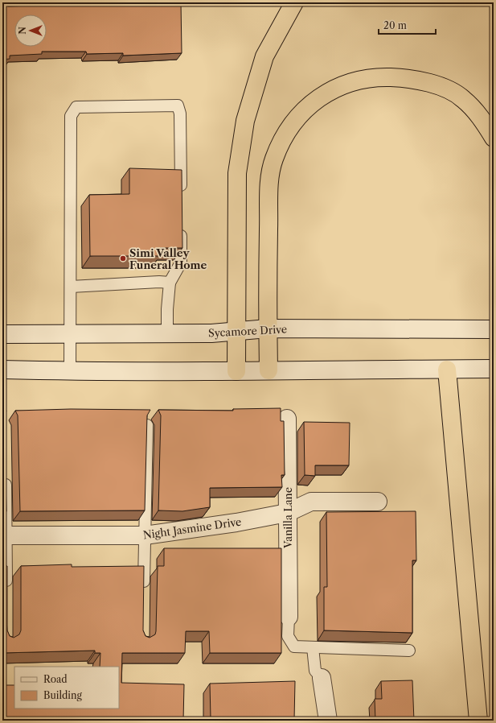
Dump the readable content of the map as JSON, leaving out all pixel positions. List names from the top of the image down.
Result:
{
  "streets": {
    "main road": ["Sycamore Drive", "Vanilla Lane", "Night Jasmine Drive"]
  },
  "crossings": [
    ["Vanilla Lane", "Night Jasmine Drive"]
  ],
  "places": ["Simi Valley Funeral Home"],
  "legend": ["Road", "Building"],
  "scale_bar": "20 m",
  "north": "left"
}
